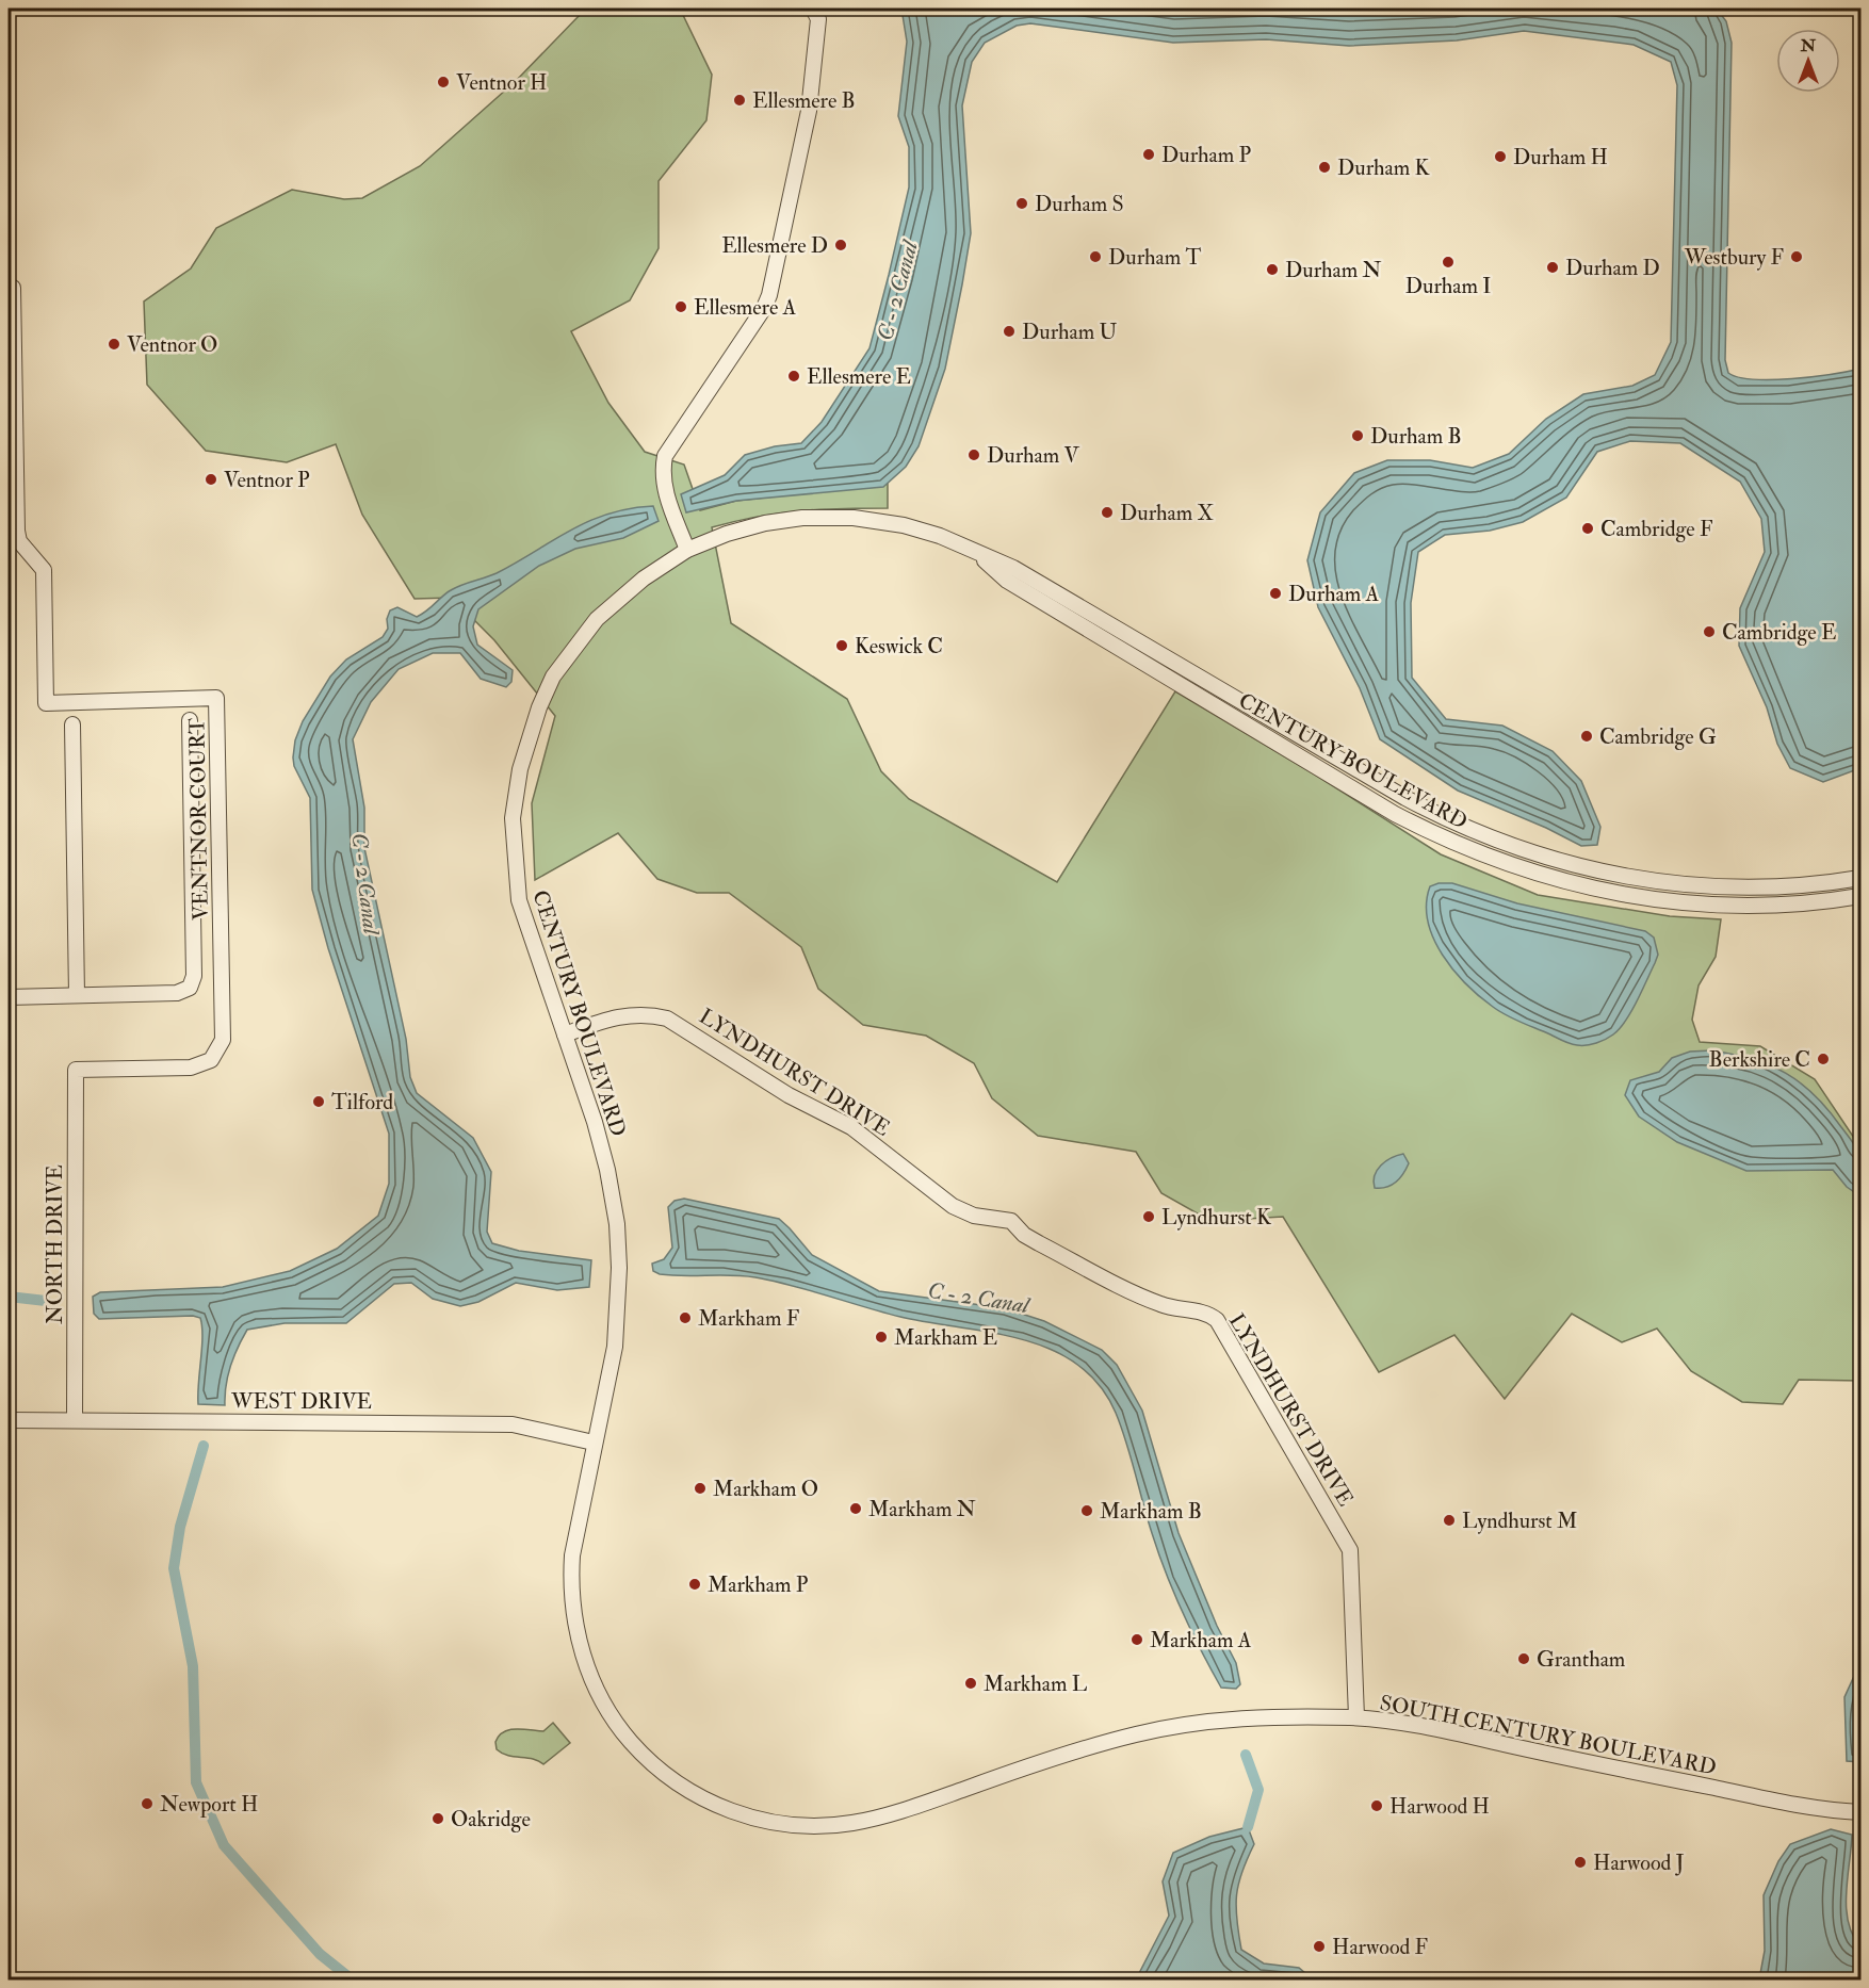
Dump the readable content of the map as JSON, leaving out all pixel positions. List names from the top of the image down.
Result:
{
  "streets": {
    "street": [
      "CENTURY BOULEVARD",
      "VENTNOR COURT",
      "LYNDHURST DRIVE",
      "NORTH DRIVE",
      "WEST DRIVE",
      "SOUTH CENTURY BOULEVARD"
    ]
  },
  "crossings": [
    ["CENTURY BOULEVARD", "LYNDHURST DRIVE"],
    ["CENTURY BOULEVARD", "WEST DRIVE"],
    ["CENTURY BOULEVARD", "SOUTH CENTURY BOULEVARD"],
    ["VENTNOR COURT", "NORTH DRIVE"],
    ["LYNDHURST DRIVE", "SOUTH CENTURY BOULEVARD"],
    ["NORTH DRIVE", "WEST DRIVE"]
  ],
  "water": ["C - 2 Canal"],
  "places": [
    "Ventnor H",
    "Ellesmere B",
    "Durham P",
    "Durham H",
    "Durham K",
    "Durham S",
    "Ellesmere D",
    "Durham T",
    "Westbury F",
    "Durham I",
    "Durham D",
    "Durham N",
    "Ellesmere A",
    "Durham U",
    "Ventnor O",
    "Ellesmere E",
    "Durham B",
    "Durham V",
    "Ventnor P",
    "Durham X",
    "Cambridge F",
    "Durham A",
    "Cambridge E",
    "Keswick C",
    "Cambridge G",
    "Berkshire C",
    "Tilford",
    "Lyndhurst K",
    "Markham F",
    "Markham E",
    "Markham O",
    "Markham N",
    "Markham B",
    "Lyndhurst M",
    "Markham P",
    "Markham A",
    "Grantham",
    "Markham L",
    "Newport H",
    "Harwood H",
    "Oakridge",
    "Harwood J",
    "Harwood F"
  ],
  "north": "top"
}
